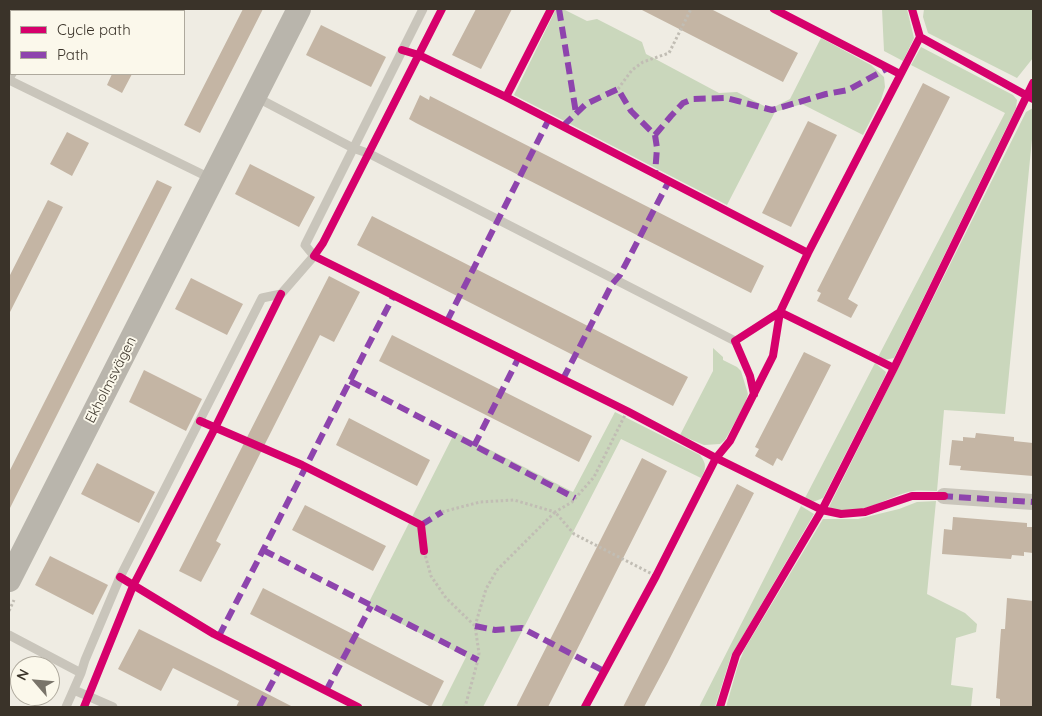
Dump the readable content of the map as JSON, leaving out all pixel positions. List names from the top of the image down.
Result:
{
  "streets": {
    "street": ["Ekholmsvägen"]
  },
  "legend": ["Cycle path", "Path"],
  "north": "top left"
}
